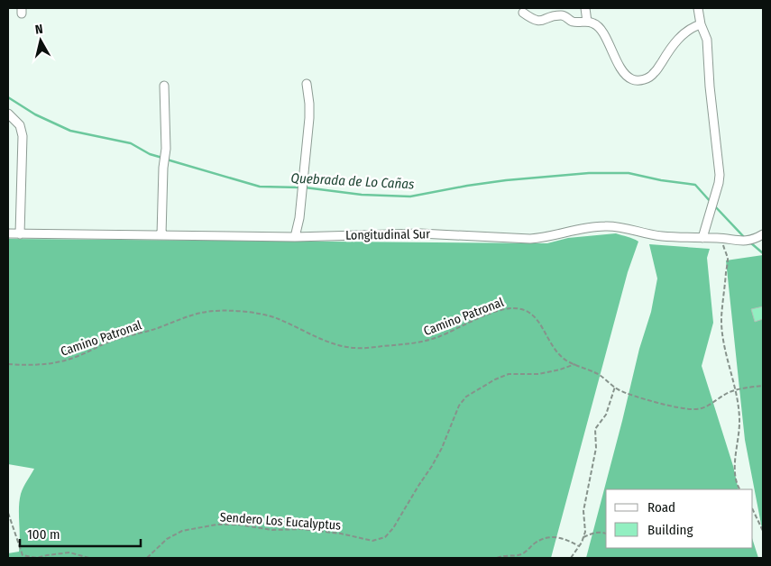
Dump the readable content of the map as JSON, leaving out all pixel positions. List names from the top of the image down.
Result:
{
  "streets": {
    "street": ["Longitudinal Sur"],
    "path": ["Camino Patronal", "Sendero Los Eucalyptus"]
  },
  "crossings": [
    ["Camino Patronal", "Sendero Los Eucalyptus"]
  ],
  "water": ["Quebrada de Lo Cañas"],
  "legend": ["Road", "Building"],
  "scale_bar": "100 m",
  "north": "top"
}
